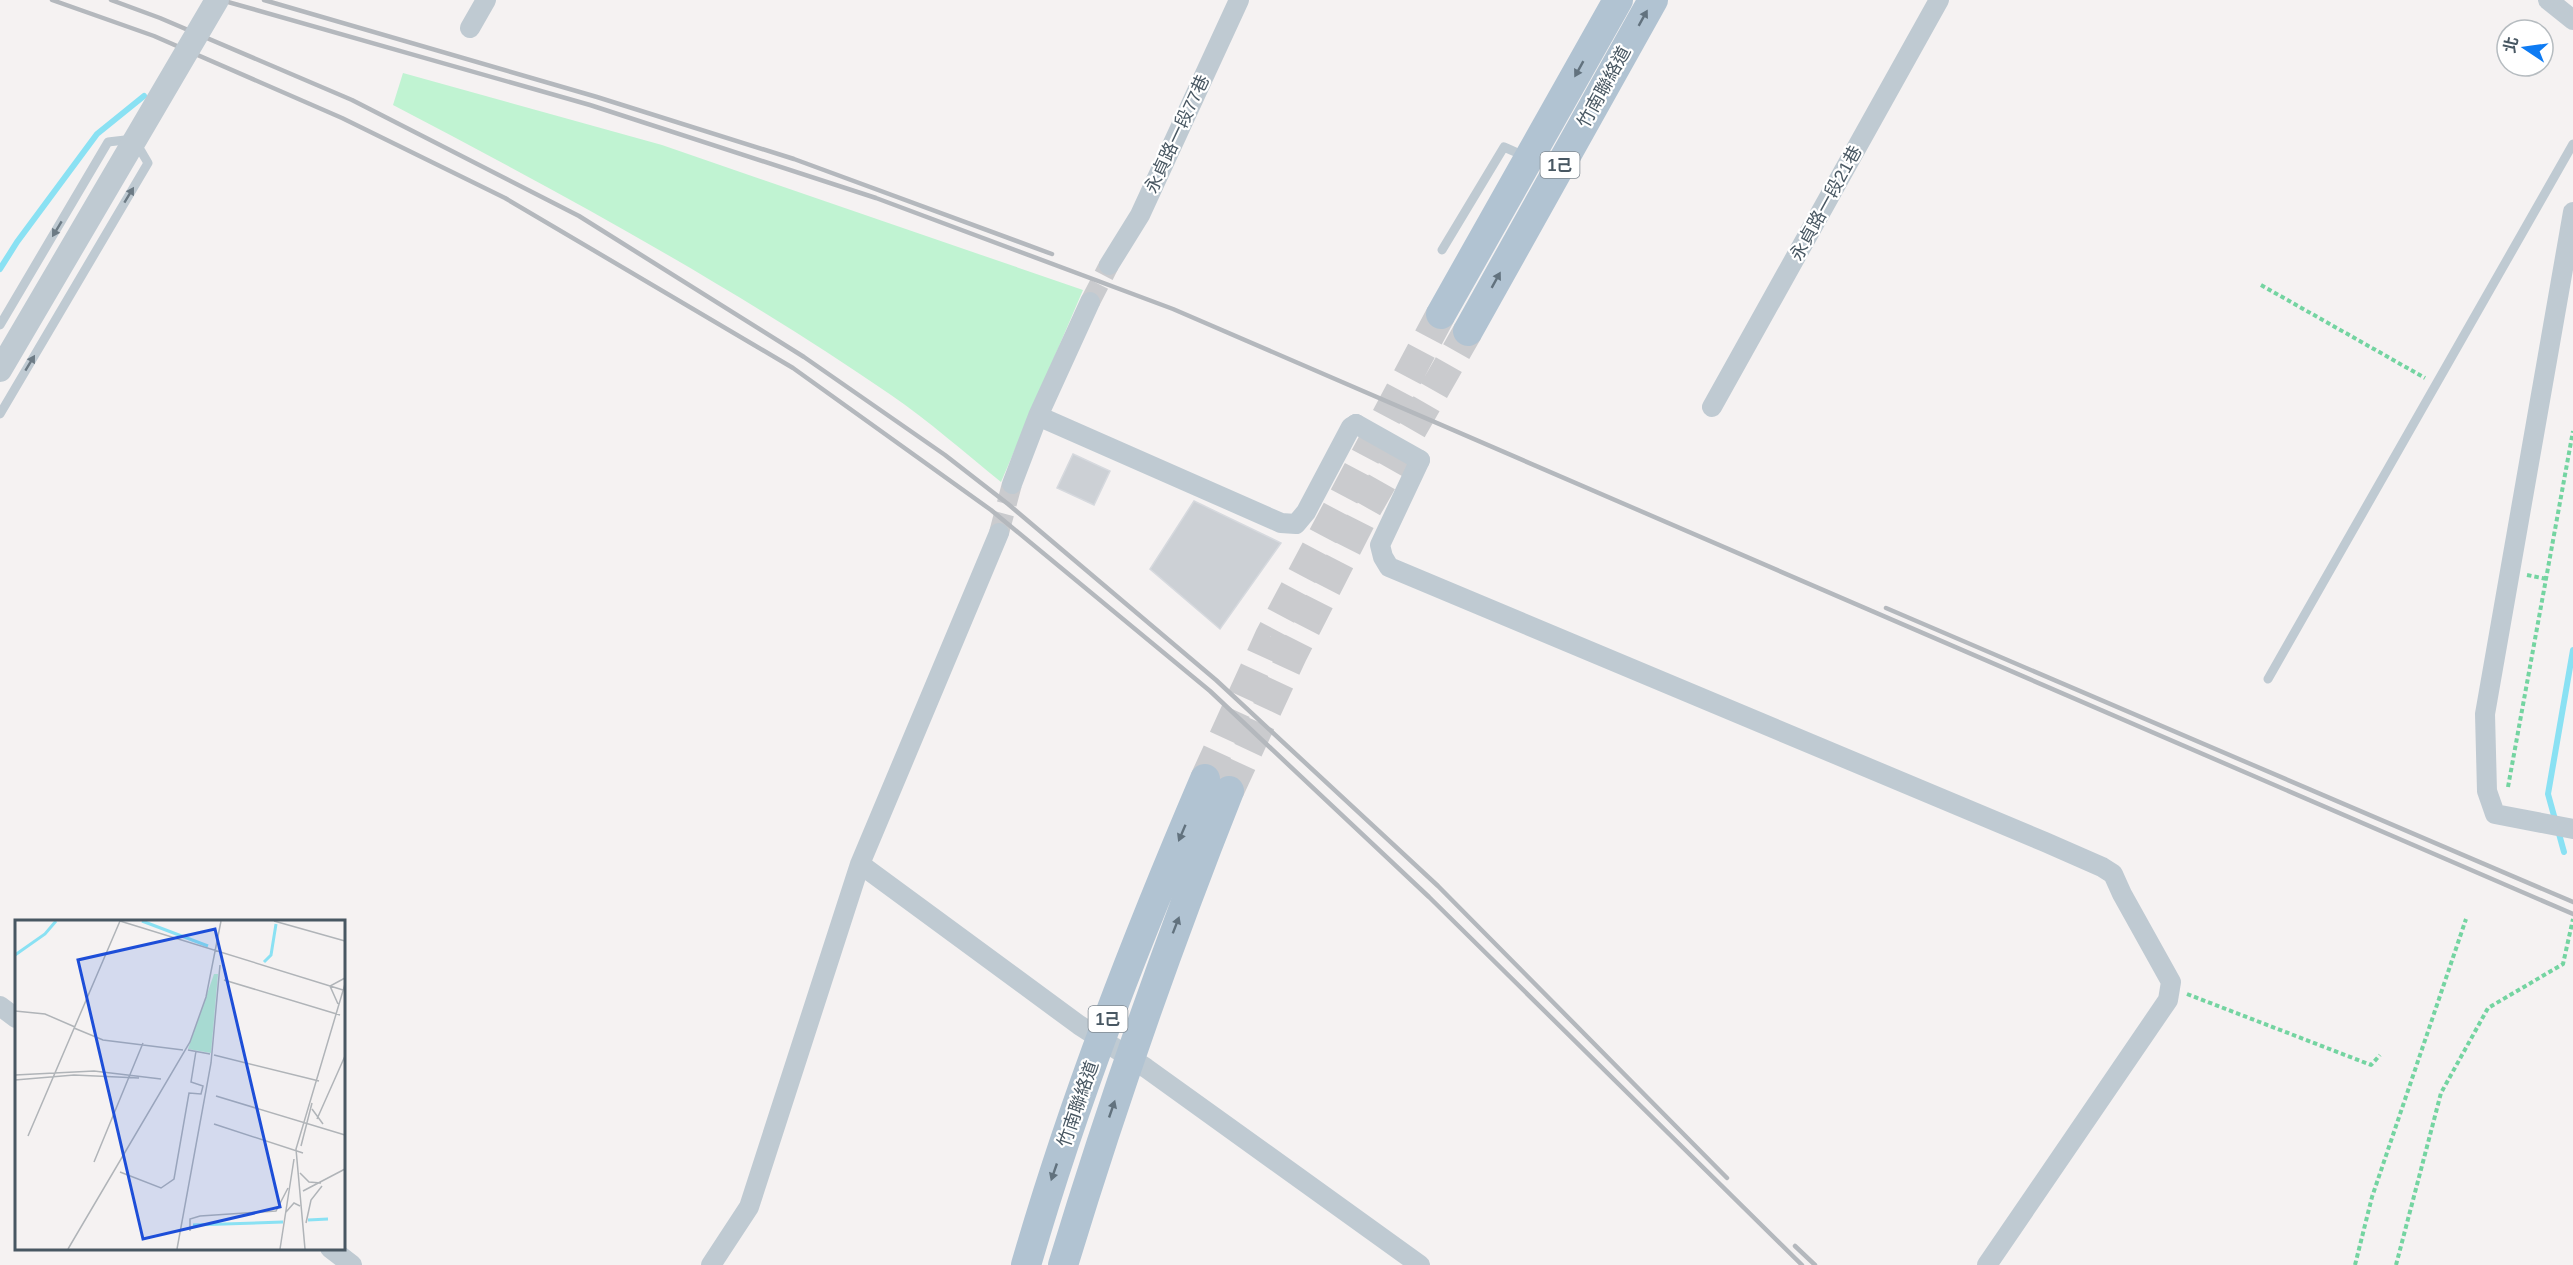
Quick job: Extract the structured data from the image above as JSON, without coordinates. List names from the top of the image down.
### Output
{
  "streets": {
    "main road": ["竹南聯絡道", "1己"],
    "street": ["永貞路一段77巷", "永貞路一段21巷"]
  },
  "north": "left"
}
